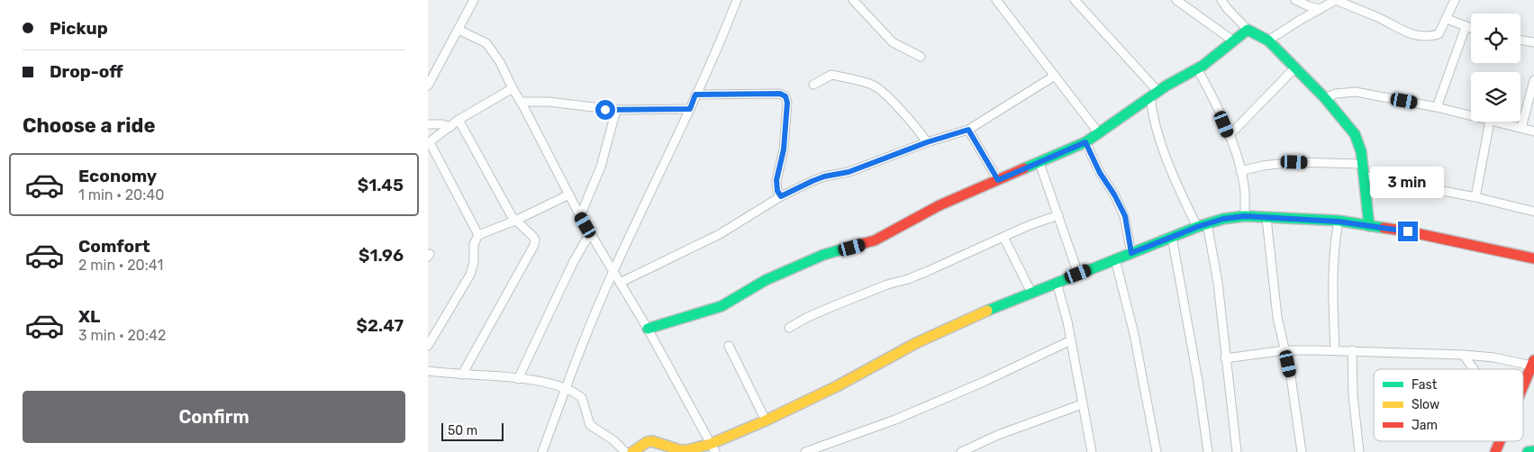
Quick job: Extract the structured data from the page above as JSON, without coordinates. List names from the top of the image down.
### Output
{
  "legend": ["Fast", "Slow", "Jam"],
  "scale_bar": "50 m",
  "page": {
    "banner": ["Pickup", "Drop-off"],
    "heading": "Choose a ride",
    "list": [
      {
        "name": "Economy",
        "note": "1 min · 20:40",
        "value": "$1.45"
      },
      {
        "name": "Comfort",
        "note": "2 min · 20:41",
        "value": "$1.96"
      },
      {
        "name": "XL",
        "note": "3 min · 20:42",
        "value": "$2.47"
      }
    ],
    "bubble": "3 min",
    "buttons": "Confirm",
    "scale": "50 m"
  }
}
